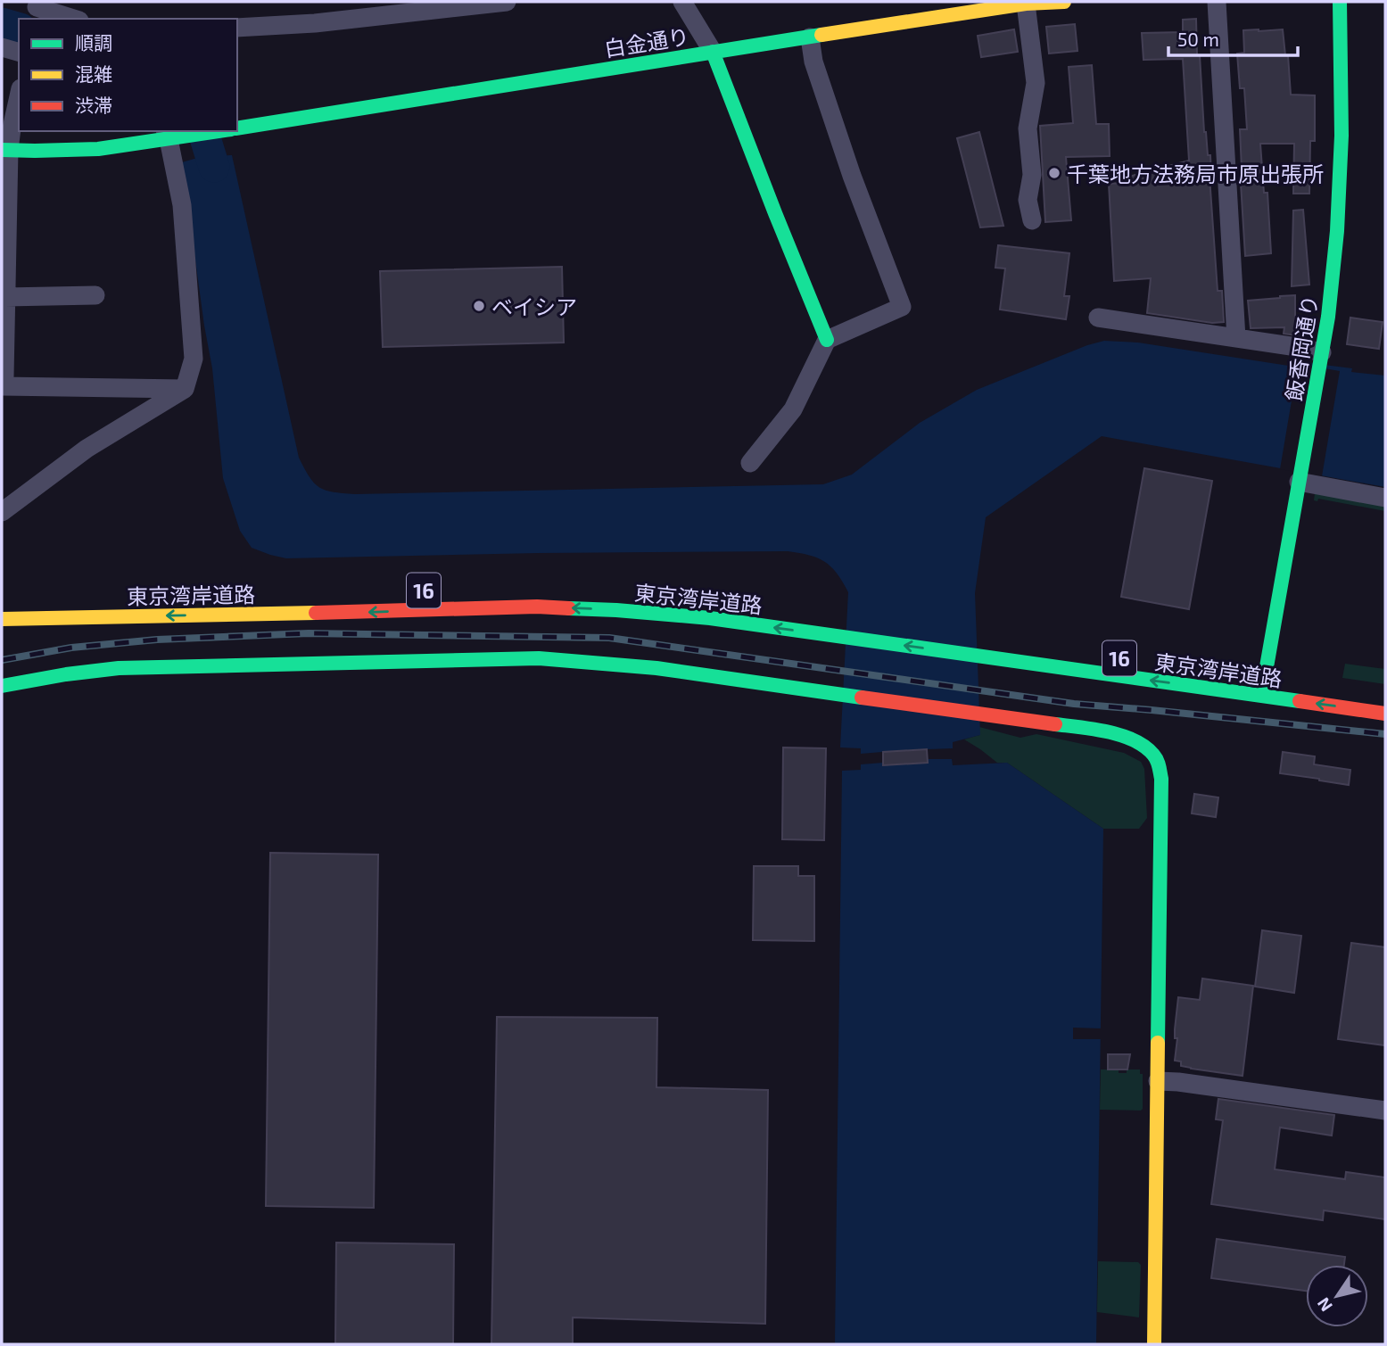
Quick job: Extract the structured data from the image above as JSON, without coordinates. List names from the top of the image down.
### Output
{
  "streets": {
    "main road": [
      "白金通り",
      "飯香岡通り",
      "16",
      "東京湾岸道路"
    ]
  },
  "crossings": [
    ["飯香岡通り", "東京湾岸道路"]
  ],
  "one_way": ["東京湾岸道路"],
  "places": ["千葉地方法務局市原出張所", "ベイシア"],
  "legend": ["順調", "混雑", "渋滞"],
  "scale_bar": "50 m",
  "north": "bottom left"
}
